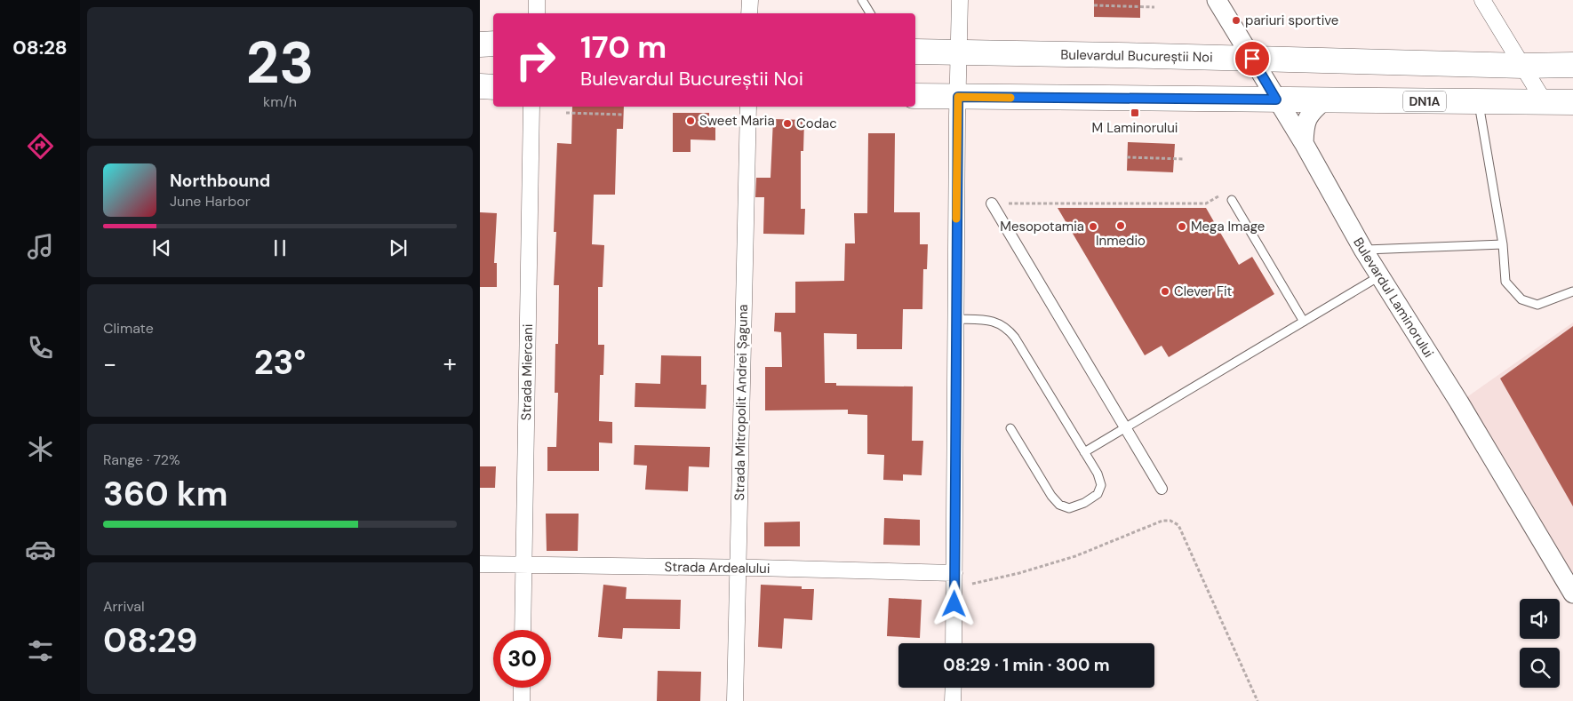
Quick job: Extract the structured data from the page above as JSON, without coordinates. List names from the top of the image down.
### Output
{
  "streets": {
    "main road": ["Bulevardul Bucureștii Noi", "DN1A"],
    "street": [
      "Bulevardul Laminorului",
      "Strada Miercani",
      "Strada Mitropolit Andrei Șaguna",
      "Strada Ardealului"
    ]
  },
  "crossings": [
    ["Bulevardul Bucureștii Noi", "Bulevardul Laminorului"],
    ["DN1A", "Bulevardul Laminorului"],
    ["Strada Miercani", "Strada Ardealului"],
    ["Strada Mitropolit Andrei Șaguna", "Strada Ardealului"]
  ],
  "places": {
    "other": [
      "pariuri sportive",
      "Sweet Maria",
      "Codac",
      "Inmedio",
      "Mesopotamia",
      "Mega Image",
      "Clever Fit"
    ],
    "transit": ["M Laminorului"]
  },
  "page": {
    "tabs": "08:28",
    "tile": [
      ["23", "km/h"],
      "Climate",
      ["Range · 72%", "360 km"],
      ["Arrival", "08:29"]
    ],
    "turn": ["170 m", "Bulevardul Bucureștii Noi"],
    "song": ["Northbound", "June Harbor"],
    "heat": ["−", "23°", "+"],
    "limit": "30",
    "trip": "08:29 · 1 min · 300 m"
  }
}
